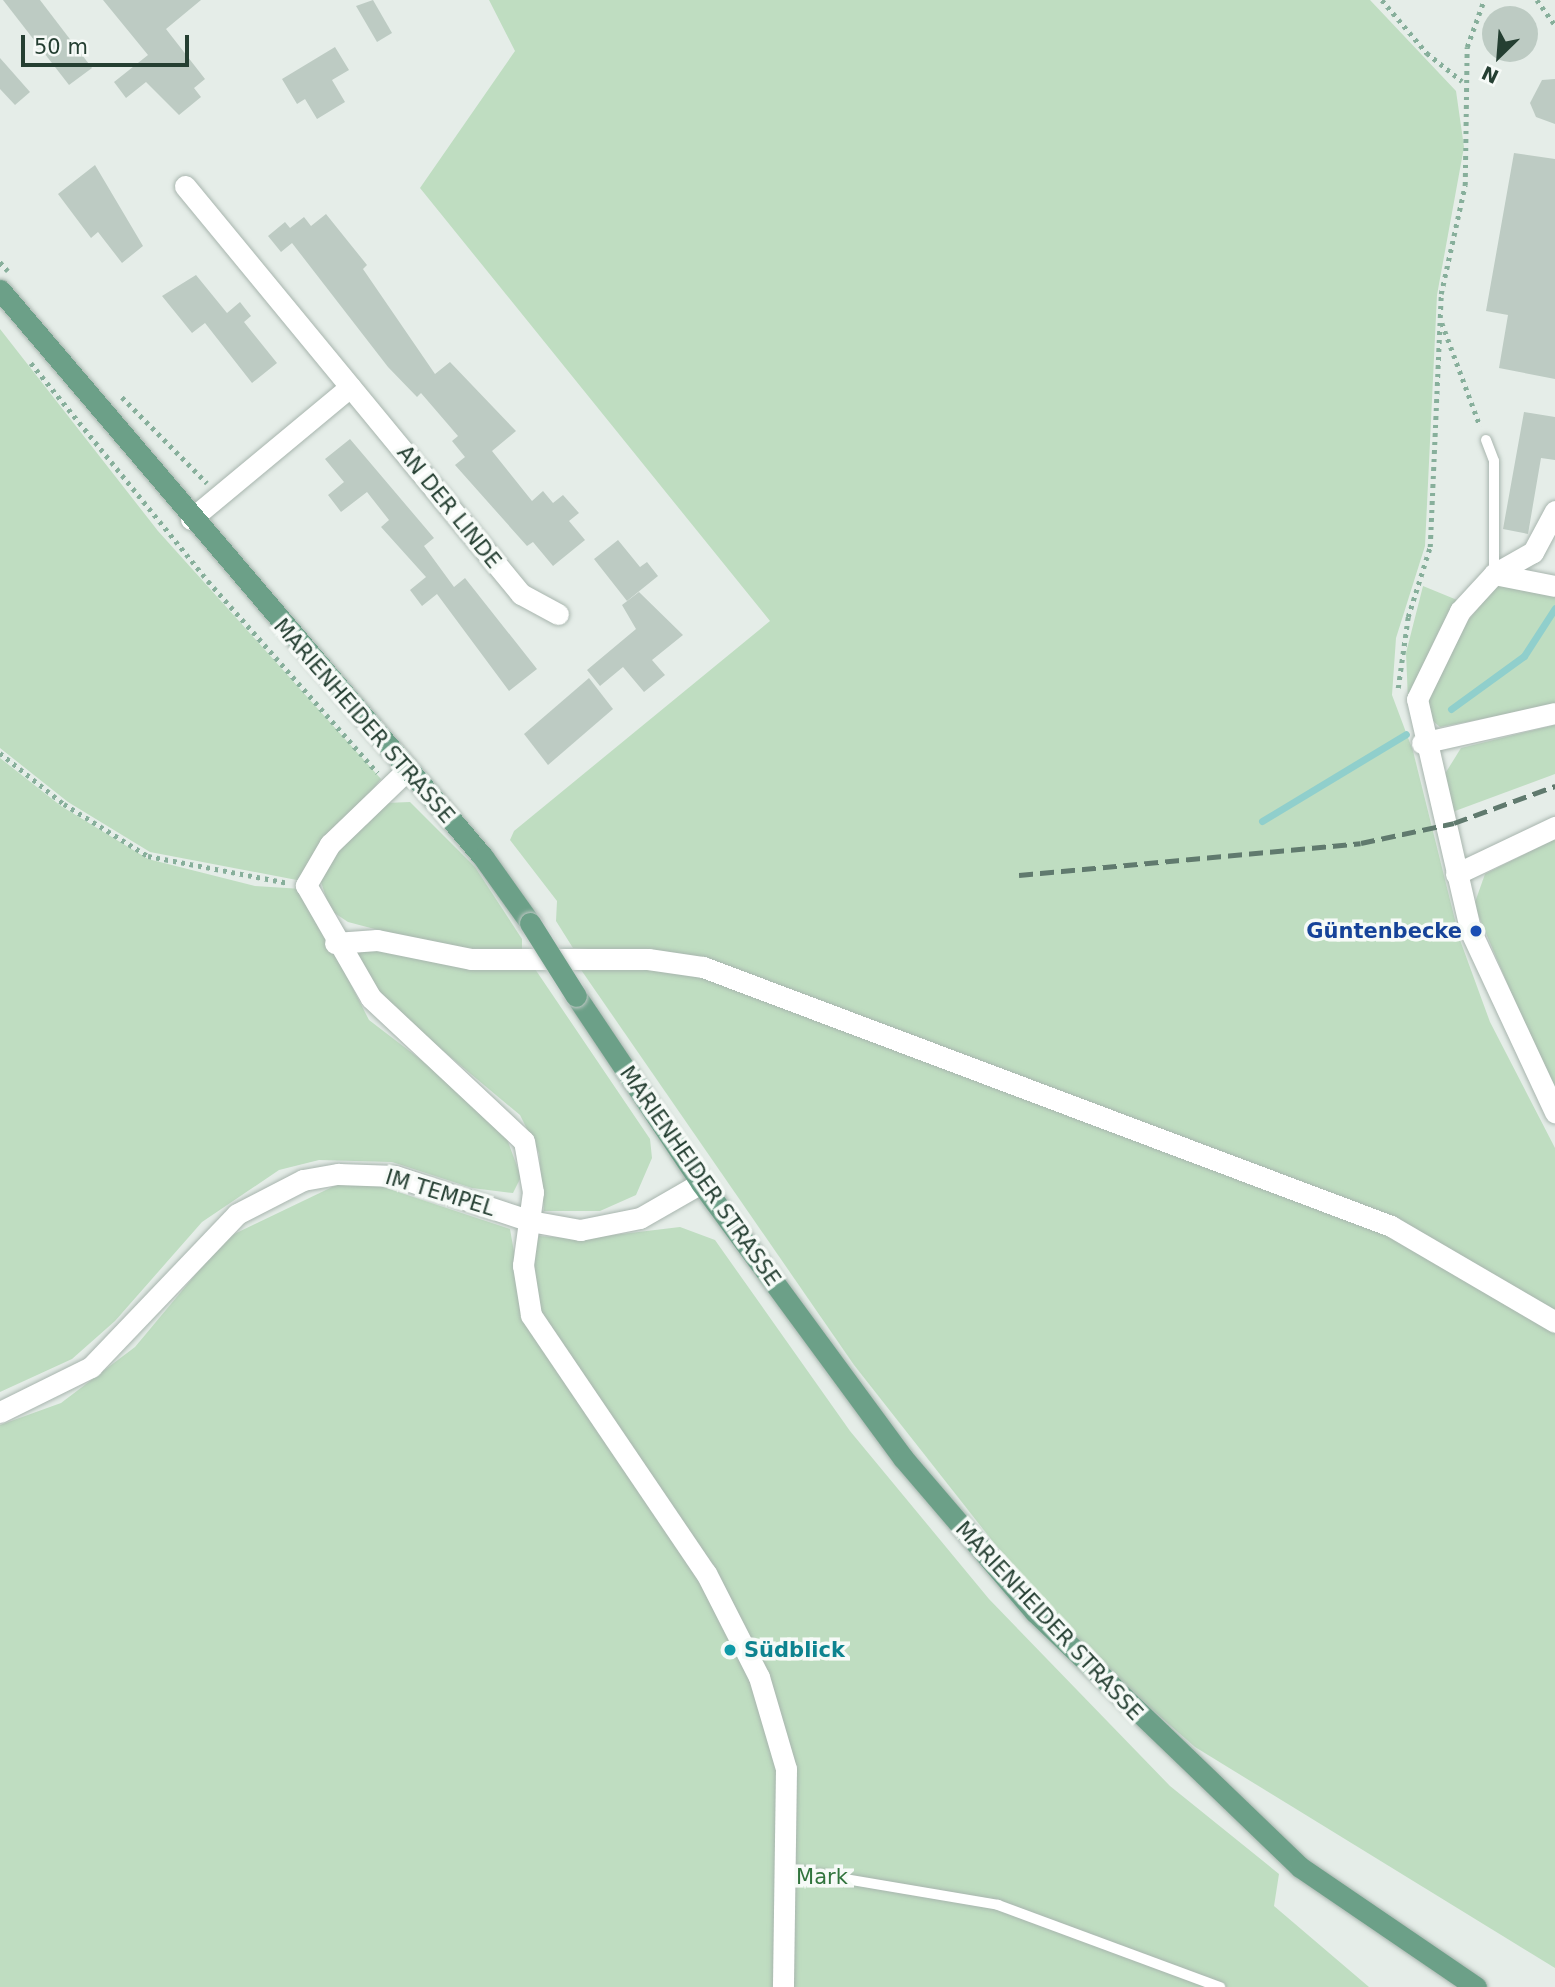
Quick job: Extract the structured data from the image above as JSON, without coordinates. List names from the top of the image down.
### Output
{
  "streets": {
    "main road": ["MARIENHEIDER STRASSE"],
    "street": ["AN DER LINDE", "IM TEMPEL"]
  },
  "crossings": [
    ["MARIENHEIDER STRASSE", "IM TEMPEL"]
  ],
  "parks": ["Mark"],
  "places": ["Güntenbecke", "Südblick"],
  "scale_bar": "50 m",
  "north": "bottom left"
}
